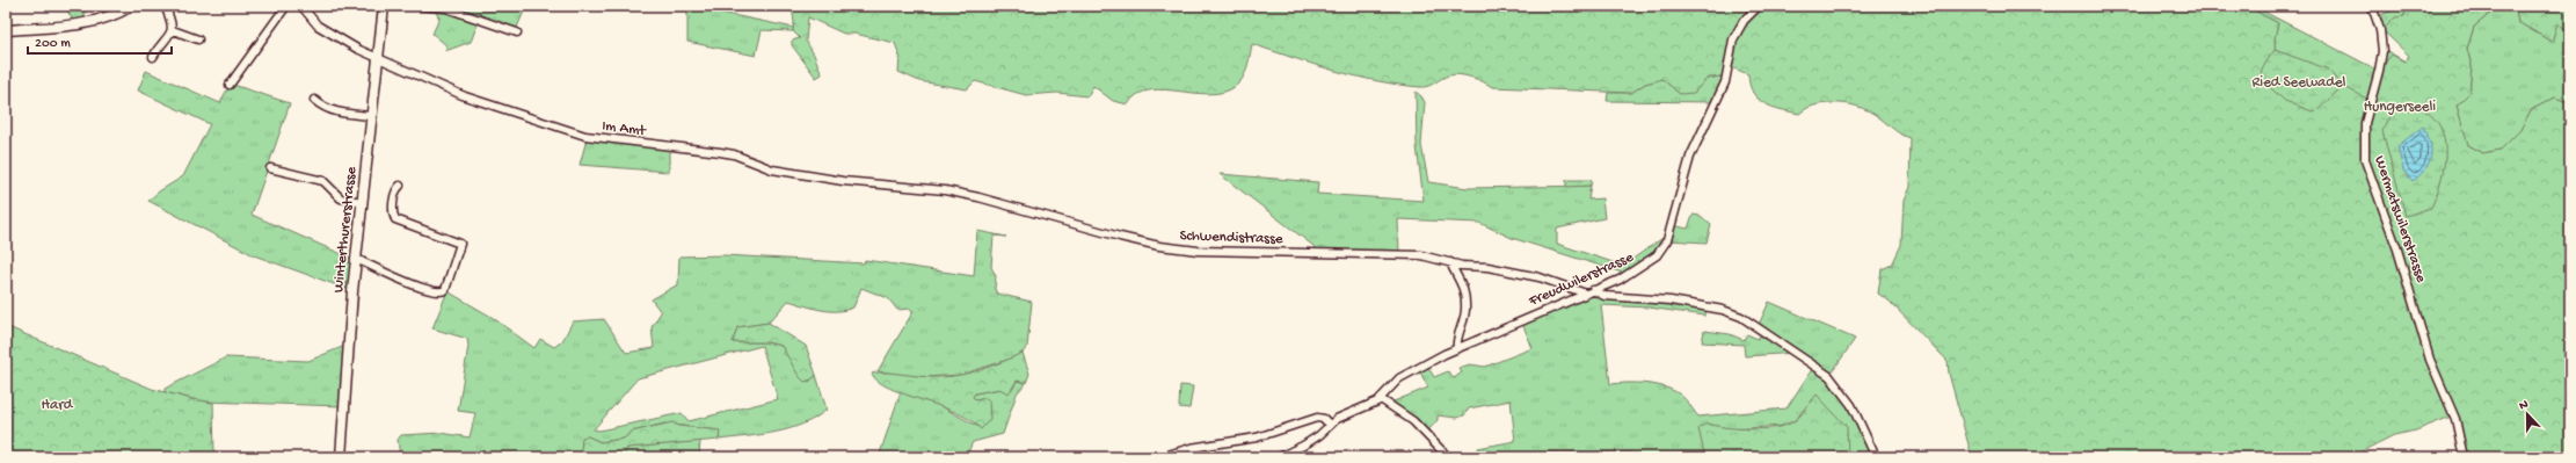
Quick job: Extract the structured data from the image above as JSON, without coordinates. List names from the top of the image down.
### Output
{
  "streets": {
    "main road": ["Winterthurerstrasse"],
    "street": [
      "Im Amt",
      "Wermatswilerstrasse",
      "Schwendistrasse",
      "Freudwilerstrasse"
    ]
  },
  "crossings": [
    ["Im Amt", "Winterthurerstrasse"],
    ["Im Amt", "Schwendistrasse"],
    ["Schwendistrasse", "Freudwilerstrasse"]
  ],
  "parks": ["Ried Seewadel", "Hungerseeli", "Hard"],
  "scale_bar": "200 m",
  "north": "top"
}
